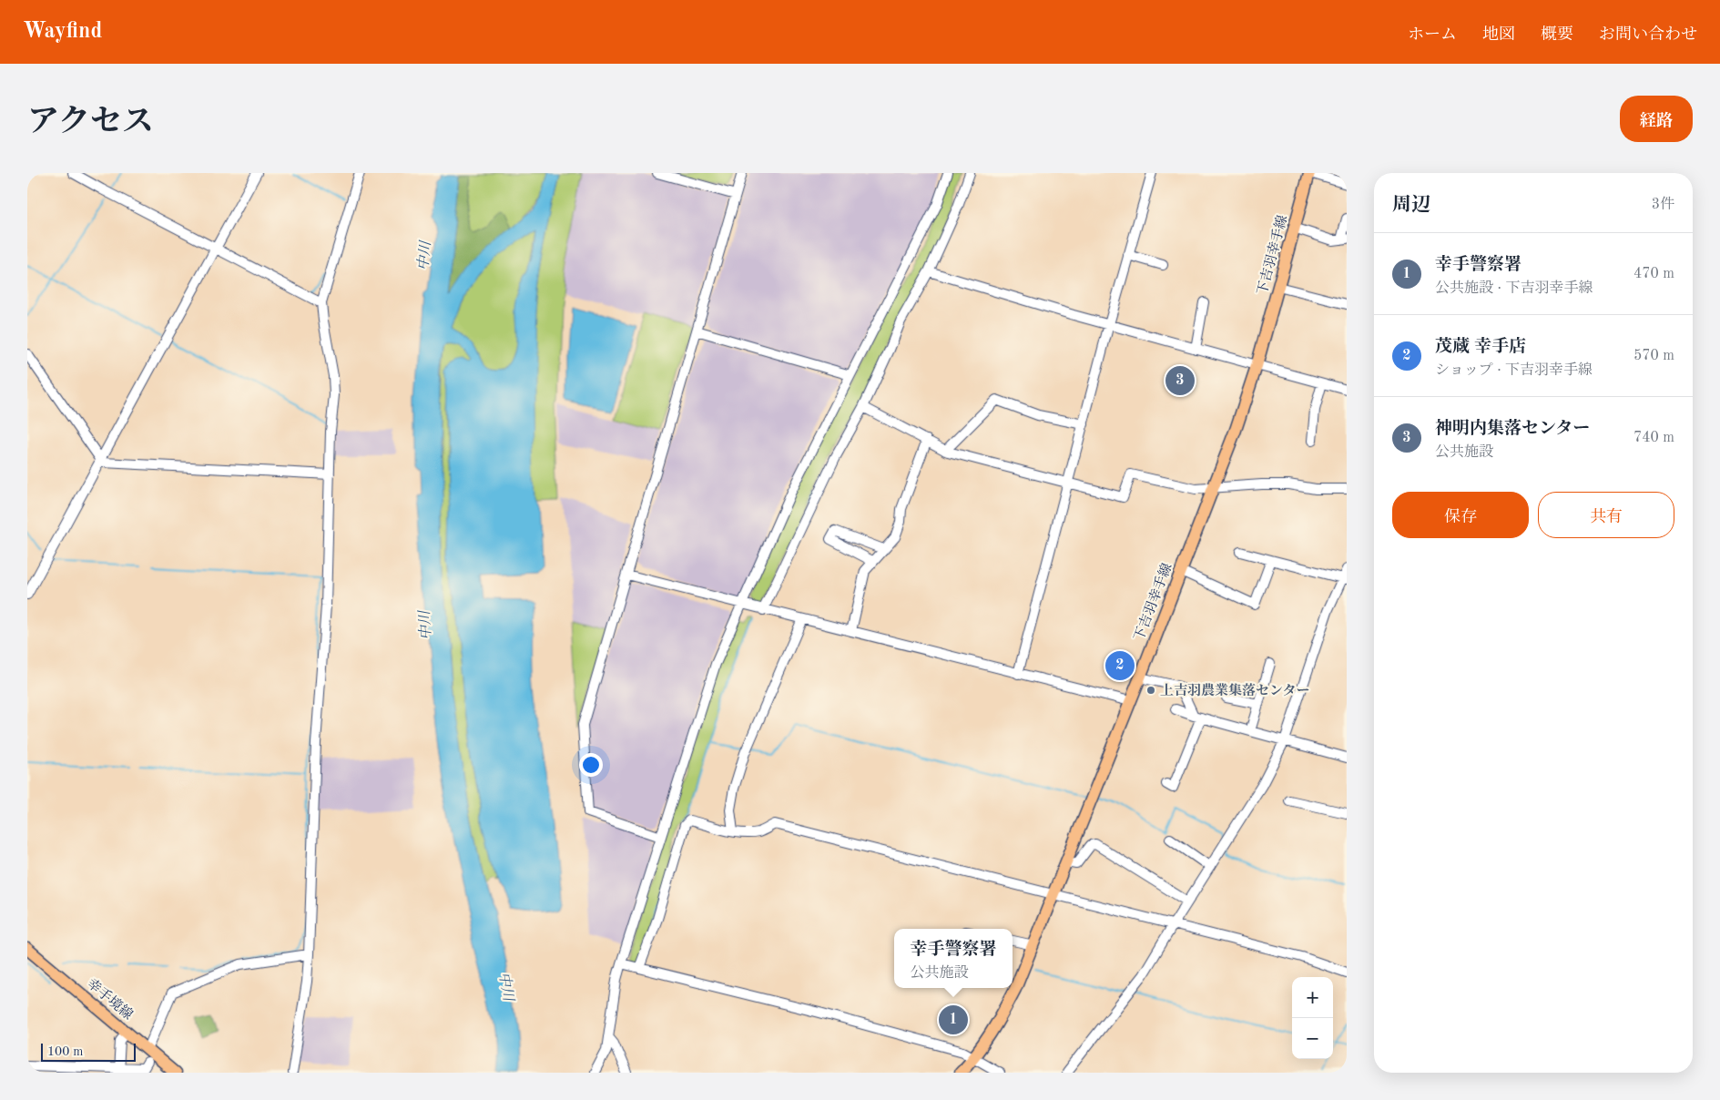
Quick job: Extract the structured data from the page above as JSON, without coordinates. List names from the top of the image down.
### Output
{
  "streets": {
    "main road": ["下吉羽幸手線", "幸手境線"]
  },
  "water": ["中川"],
  "places": ["上吉羽農業集落センター"],
  "scale_bar": "100 m",
  "page": {
    "header": "Wayfind",
    "nav": [
      "ホーム",
      "地図",
      "概要",
      "お問い合わせ"
    ],
    "title": "アクセス",
    "buttons": [
      "経路",
      ["保存", "共有"]
    ],
    "heading": ["周辺", "3件"],
    "list": [
      {
        "mark": "1",
        "name": "幸手警察署",
        "note": "公共施設 · 下吉羽幸手線",
        "value": "470 m"
      },
      {
        "mark": "2",
        "name": "茂蔵 幸手店",
        "note": "ショップ · 下吉羽幸手線",
        "value": "570 m"
      },
      {
        "mark": "3",
        "name": "神明内集落センター",
        "note": "公共施設",
        "value": "740 m"
      }
    ],
    "pins": ["3", "2", "1"],
    "popup": ["幸手警察署", "公共施設"],
    "map_buttons": ["+", "−"],
    "scale": "100 m"
  }
}
